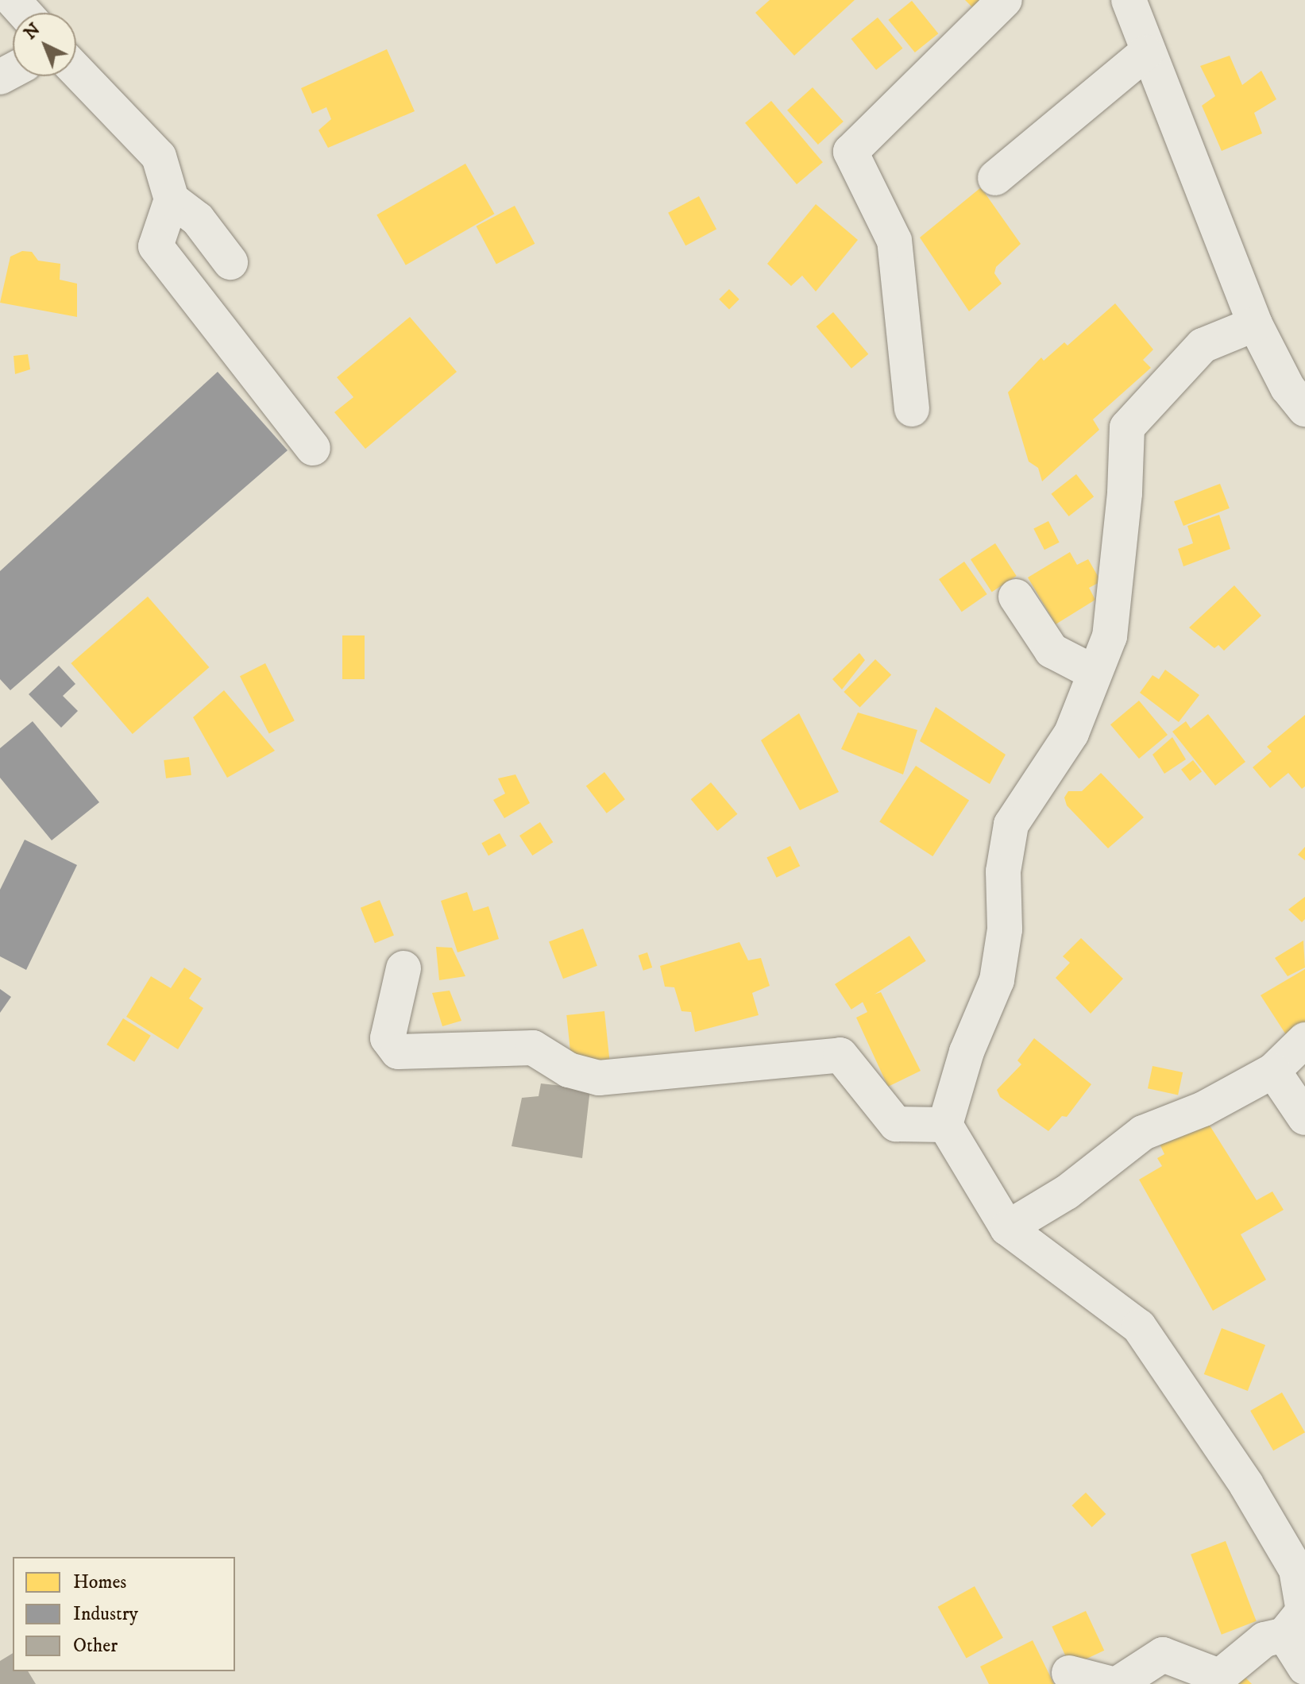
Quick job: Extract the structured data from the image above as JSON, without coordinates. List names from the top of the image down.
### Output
{
  "legend": ["Homes", "Industry", "Other"],
  "north": "top left"
}
